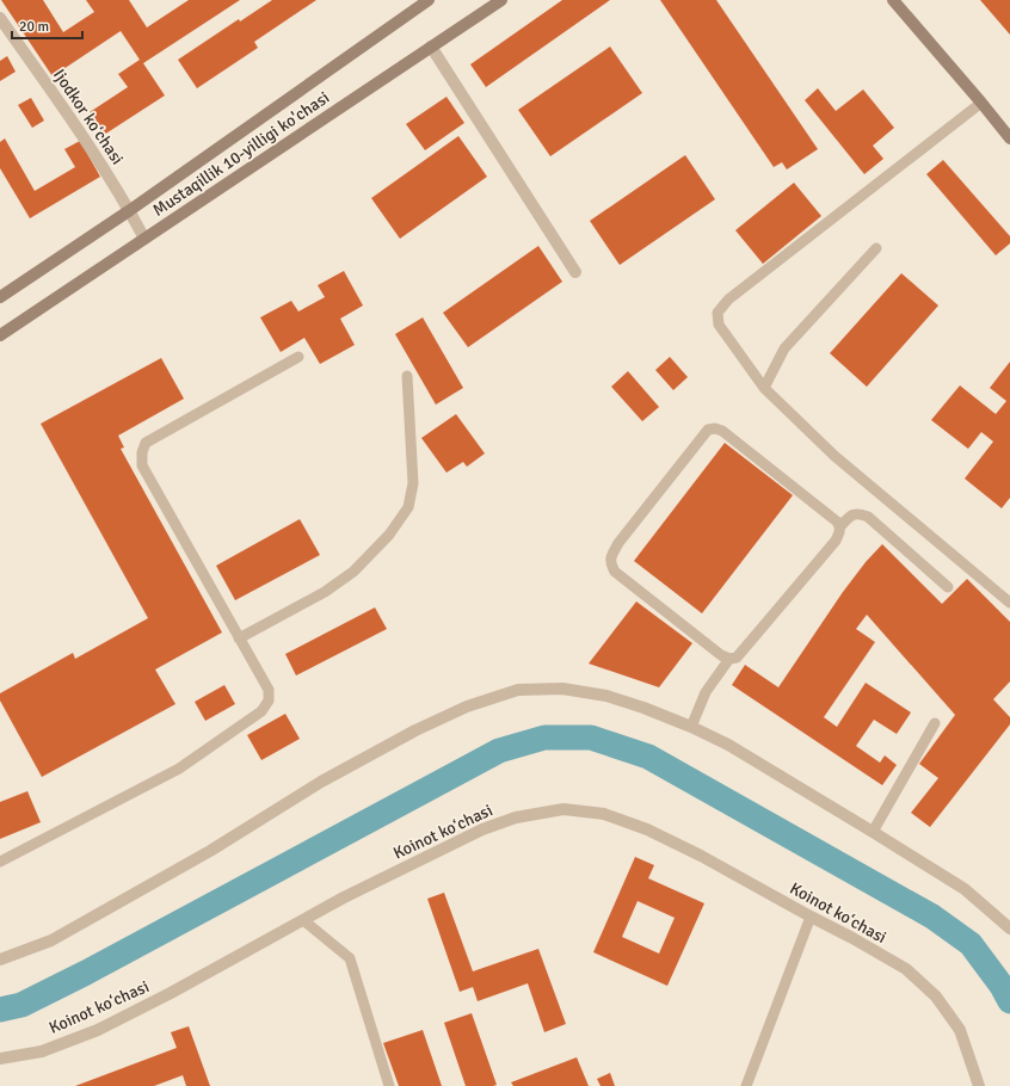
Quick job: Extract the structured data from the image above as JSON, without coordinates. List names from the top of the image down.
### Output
{
  "streets": {
    "main road": ["Mustaqillik 10-yilligi ko'chasi"],
    "street": ["Ijodkor koʻchasi", "Koinot koʻchasi"]
  },
  "crossings": [
    ["Ijodkor koʻchasi", "Mustaqillik 10-yilligi ko'chasi"]
  ],
  "scale_bar": "20 m"
}
